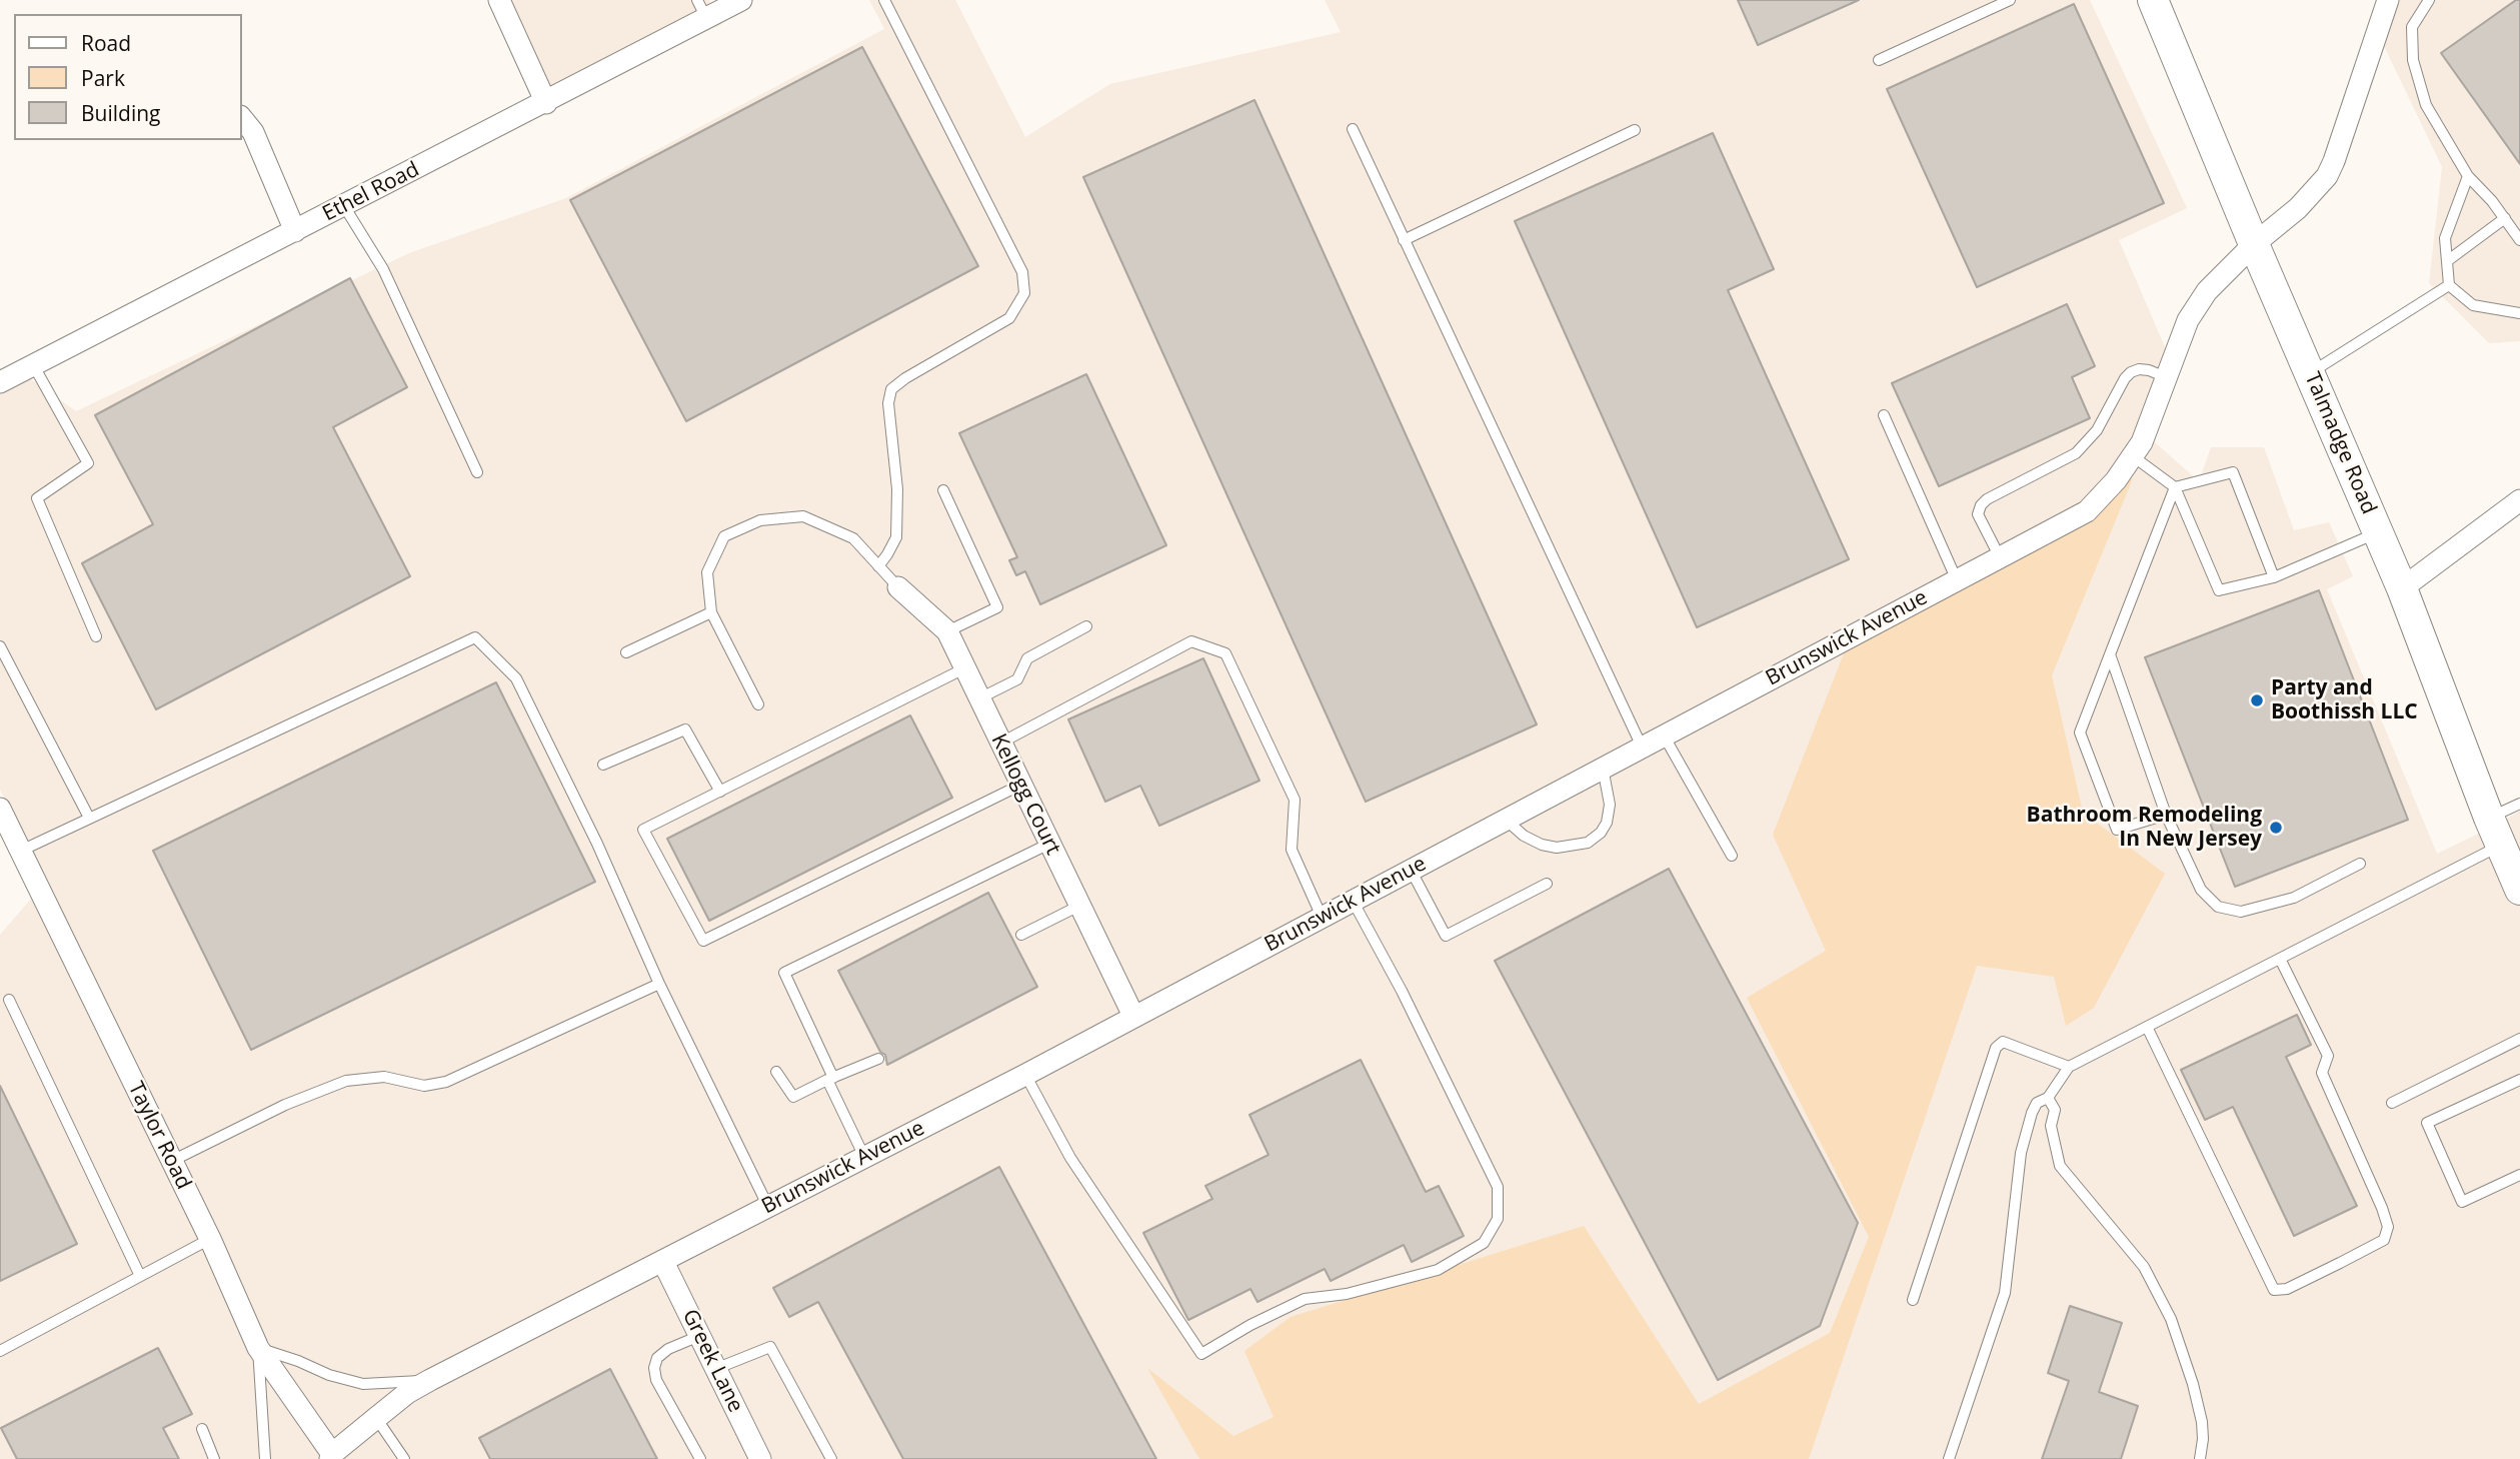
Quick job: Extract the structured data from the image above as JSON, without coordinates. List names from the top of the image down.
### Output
{
  "streets": {
    "street": [
      "Ethel Road",
      "Talmadge Road",
      "Brunswick Avenue",
      "Kellogg Court",
      "Taylor Road",
      "Greek Lane"
    ]
  },
  "crossings": [
    ["Talmadge Road", "Brunswick Avenue"],
    ["Brunswick Avenue", "Kellogg Court"],
    ["Brunswick Avenue", "Taylor Road"],
    ["Brunswick Avenue", "Greek Lane"]
  ],
  "places": ["Party and Boothissh LLC", "Bathroom Remodeling In New Jersey"],
  "legend": ["Road", "Park", "Building"]
}
